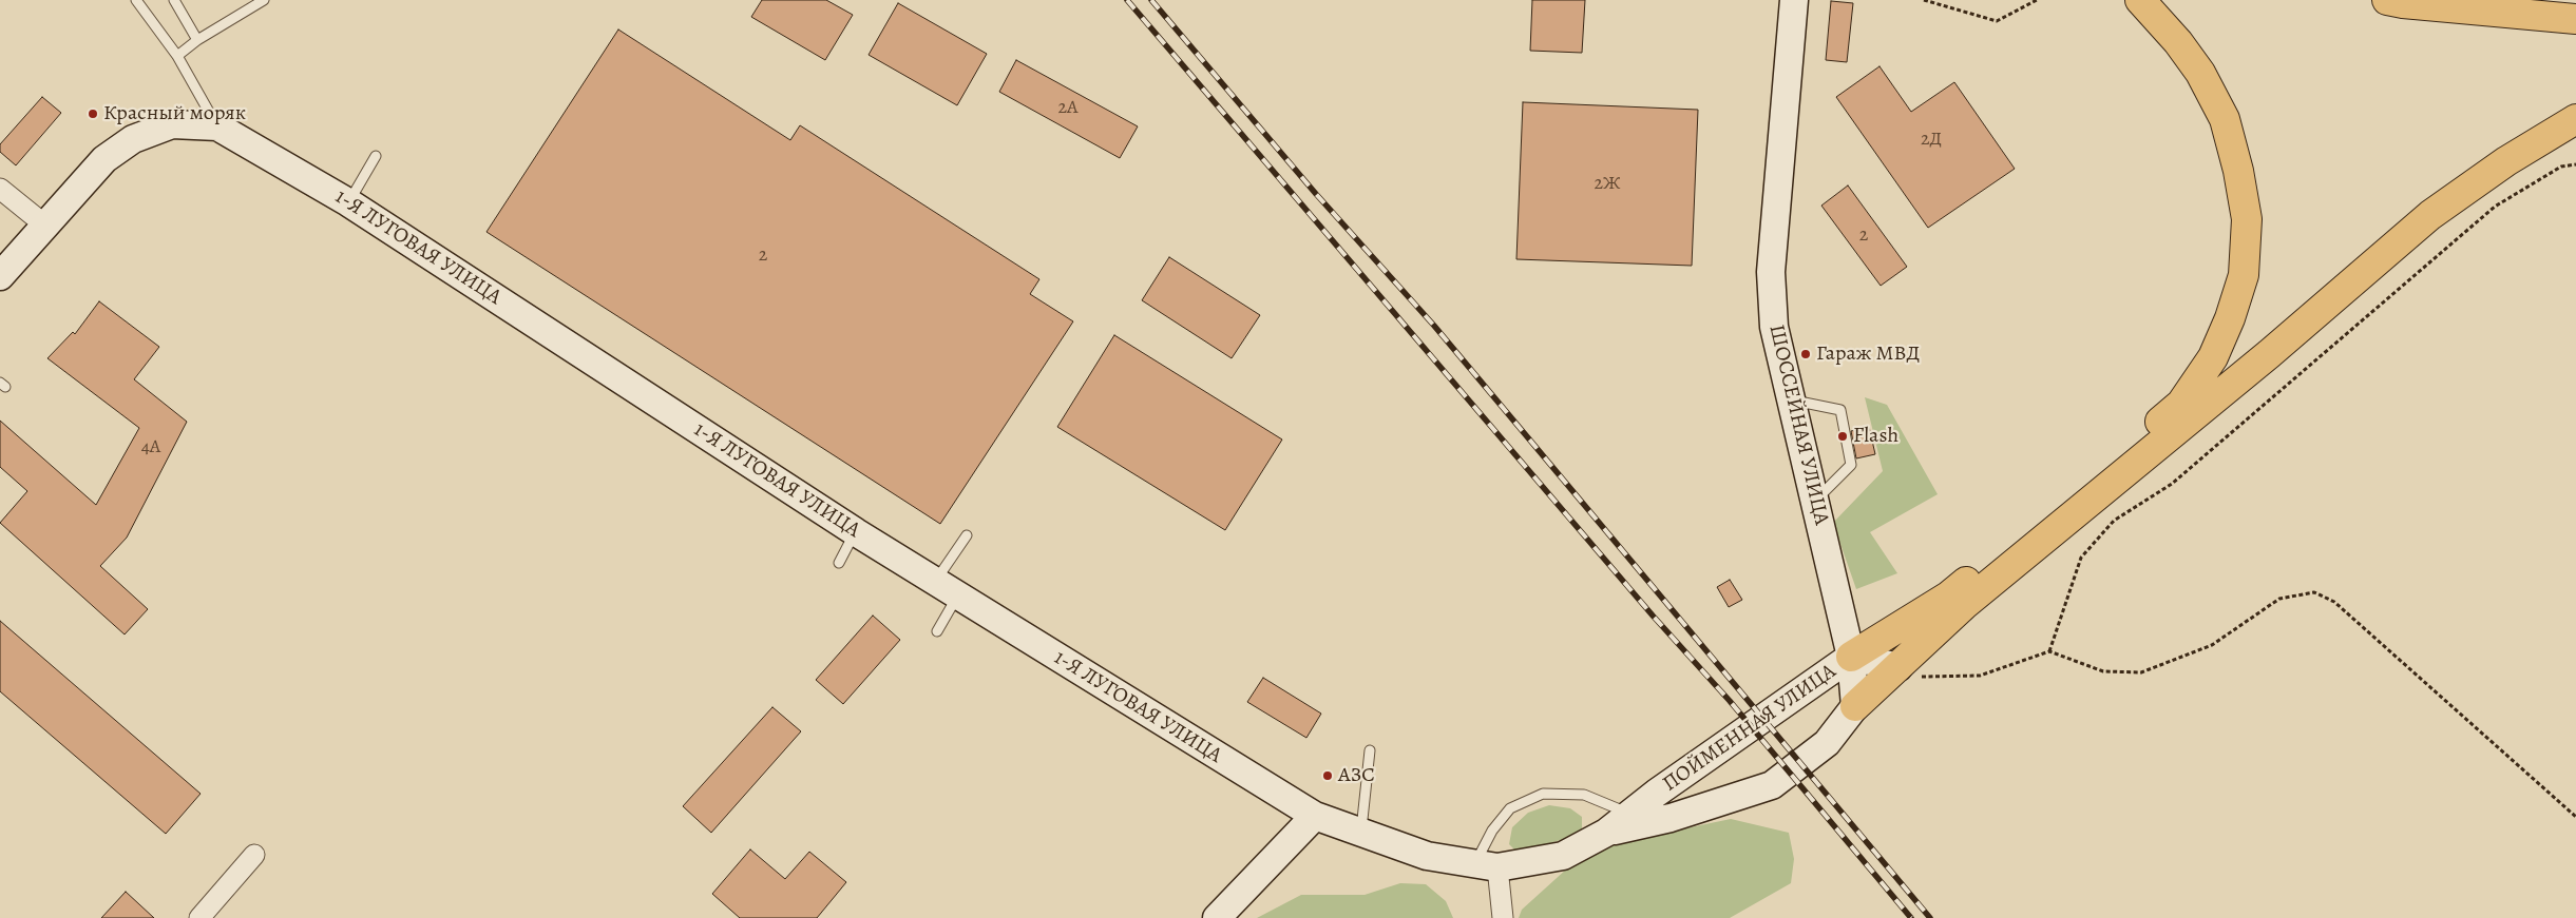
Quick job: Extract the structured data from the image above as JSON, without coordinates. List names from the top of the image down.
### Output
{
  "streets": {
    "main road": ["1-Я ЛУГОВАЯ УЛИЦА", "ШОССЕЙНАЯ УЛИЦА", "ПОЙМЕННАЯ УЛИЦА"]
  },
  "crossings": [
    ["1-Я ЛУГОВАЯ УЛИЦА", "ПОЙМЕННАЯ УЛИЦА"],
    ["ШОССЕЙНАЯ УЛИЦА", "ПОЙМЕННАЯ УЛИЦА"]
  ],
  "places": [
    "Красный моряк",
    "Гараж МВД",
    "Flash",
    "АЗС"
  ],
  "house_numbers": [
    "2А",
    "2Д",
    "2Ж",
    "2",
    "2",
    "4А"
  ]
}
